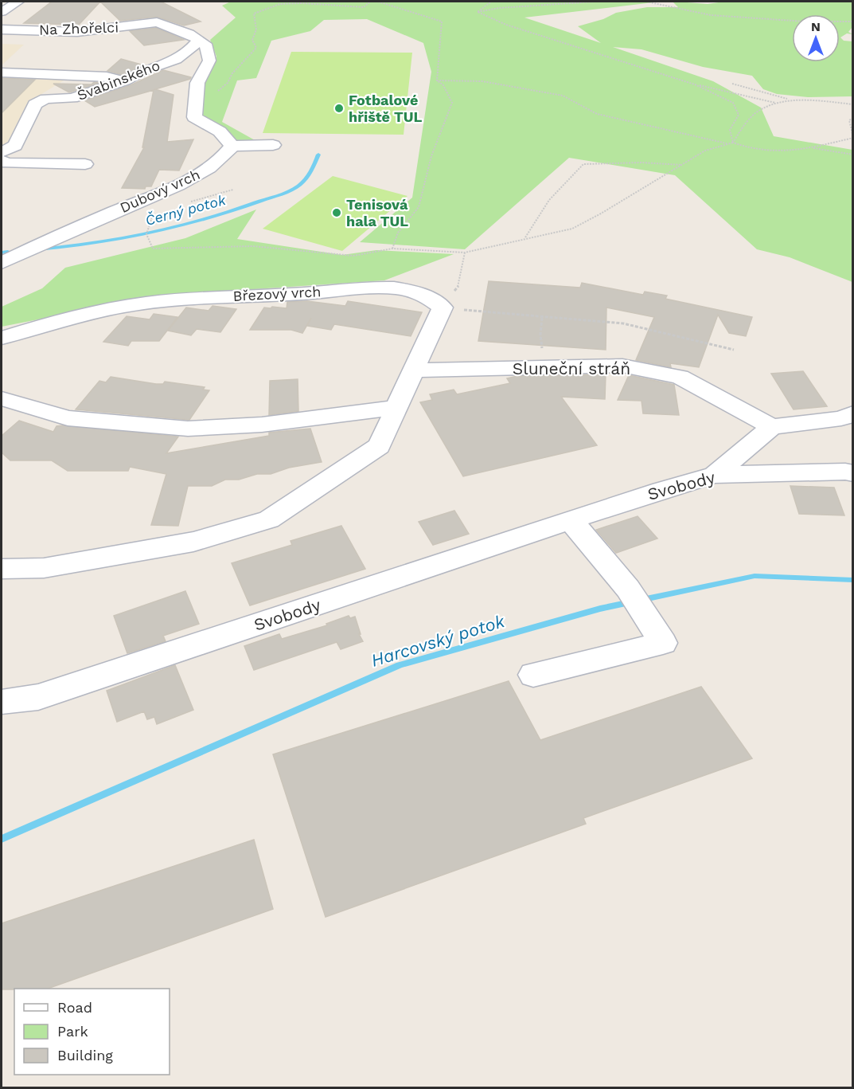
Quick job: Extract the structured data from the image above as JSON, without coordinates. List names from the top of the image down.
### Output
{
  "streets": {
    "street": [
      "Na Zhořelci",
      "Švabinského",
      "Dubový vrch",
      "Březový vrch",
      "Sluneční stráň",
      "Svobody"
    ]
  },
  "water": ["Černý potok", "Harcovský potok"],
  "places": ["Fotbalové hřiště TUL", "Tenisová hala TUL"],
  "legend": ["Road", "Park", "Building"],
  "north": "top"
}
